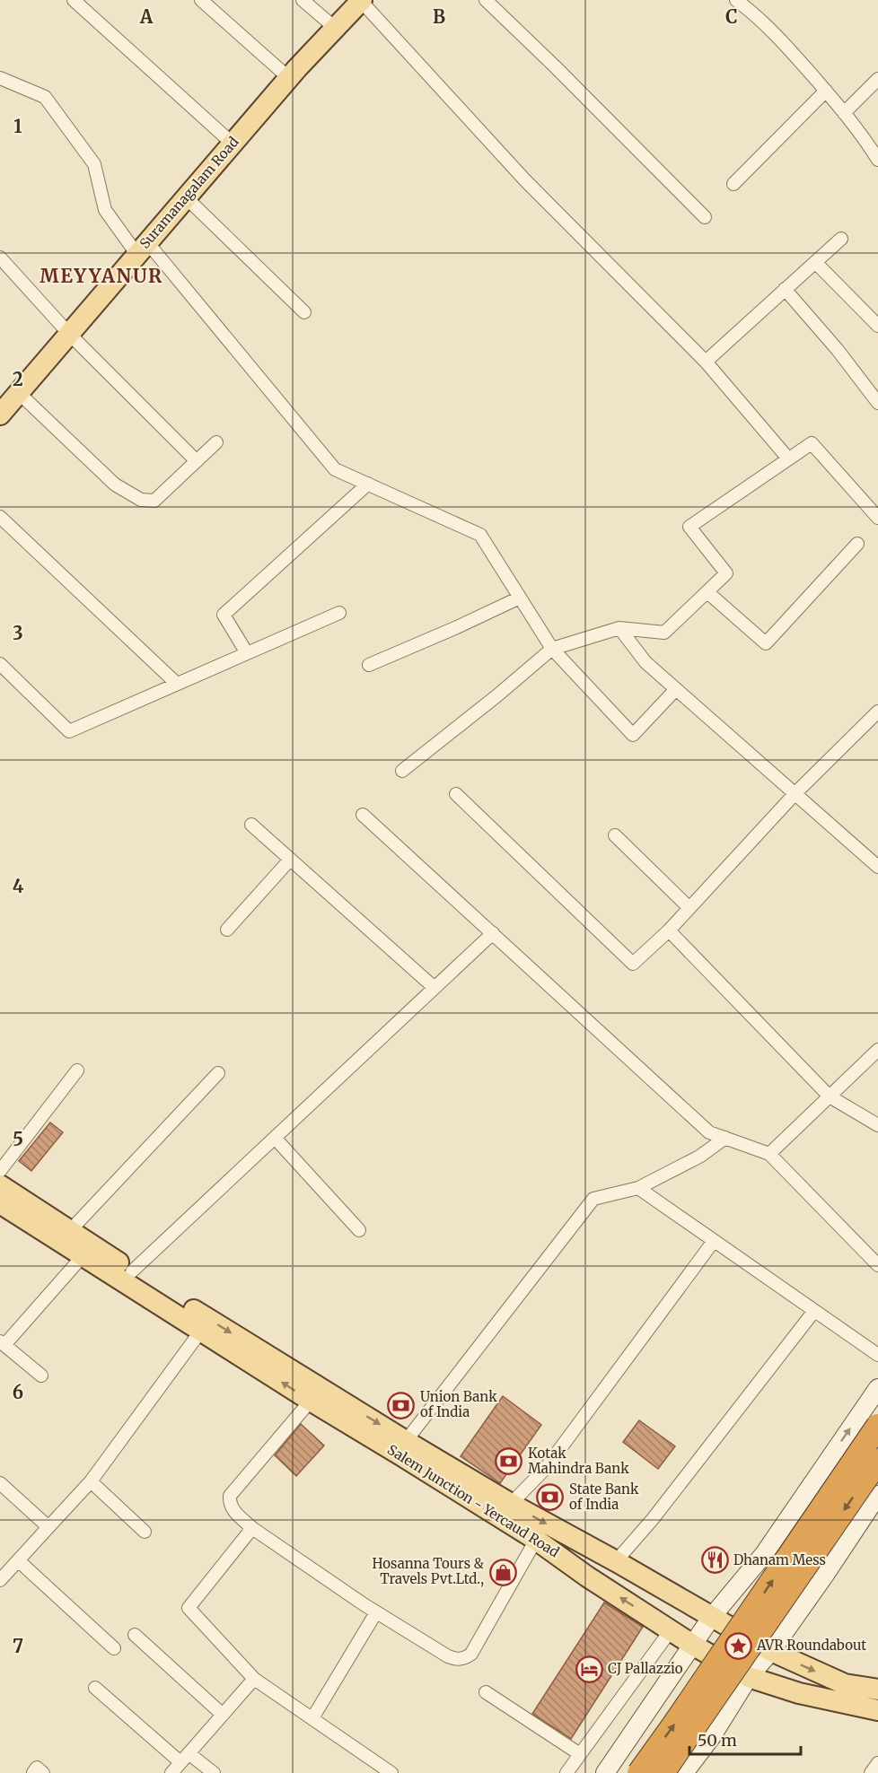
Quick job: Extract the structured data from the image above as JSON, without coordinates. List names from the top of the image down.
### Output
{
  "streets": {
    "main road": ["Suramanagalam Road", "Salem Junction - Yercaud Road"]
  },
  "districts": ["MEYYANUR"],
  "places": {
    "bank": ["Union Bank of India", "Kotak Mahindra Bank", "State Bank of India"],
    "restaurant": ["Dhanam Mess"],
    "shop": ["Hosanna Tours & Travels Pvt.Ltd.,"],
    "place": ["AVR Roundabout"],
    "hotel": ["CJ Pallazzio"]
  },
  "scale_bar": "50 m",
  "grid": {
    "columns": ["A", "B", "C"],
    "rows": [
      "1",
      "2",
      "3",
      "4",
      "5",
      "6",
      "7"
    ]
  }
}
